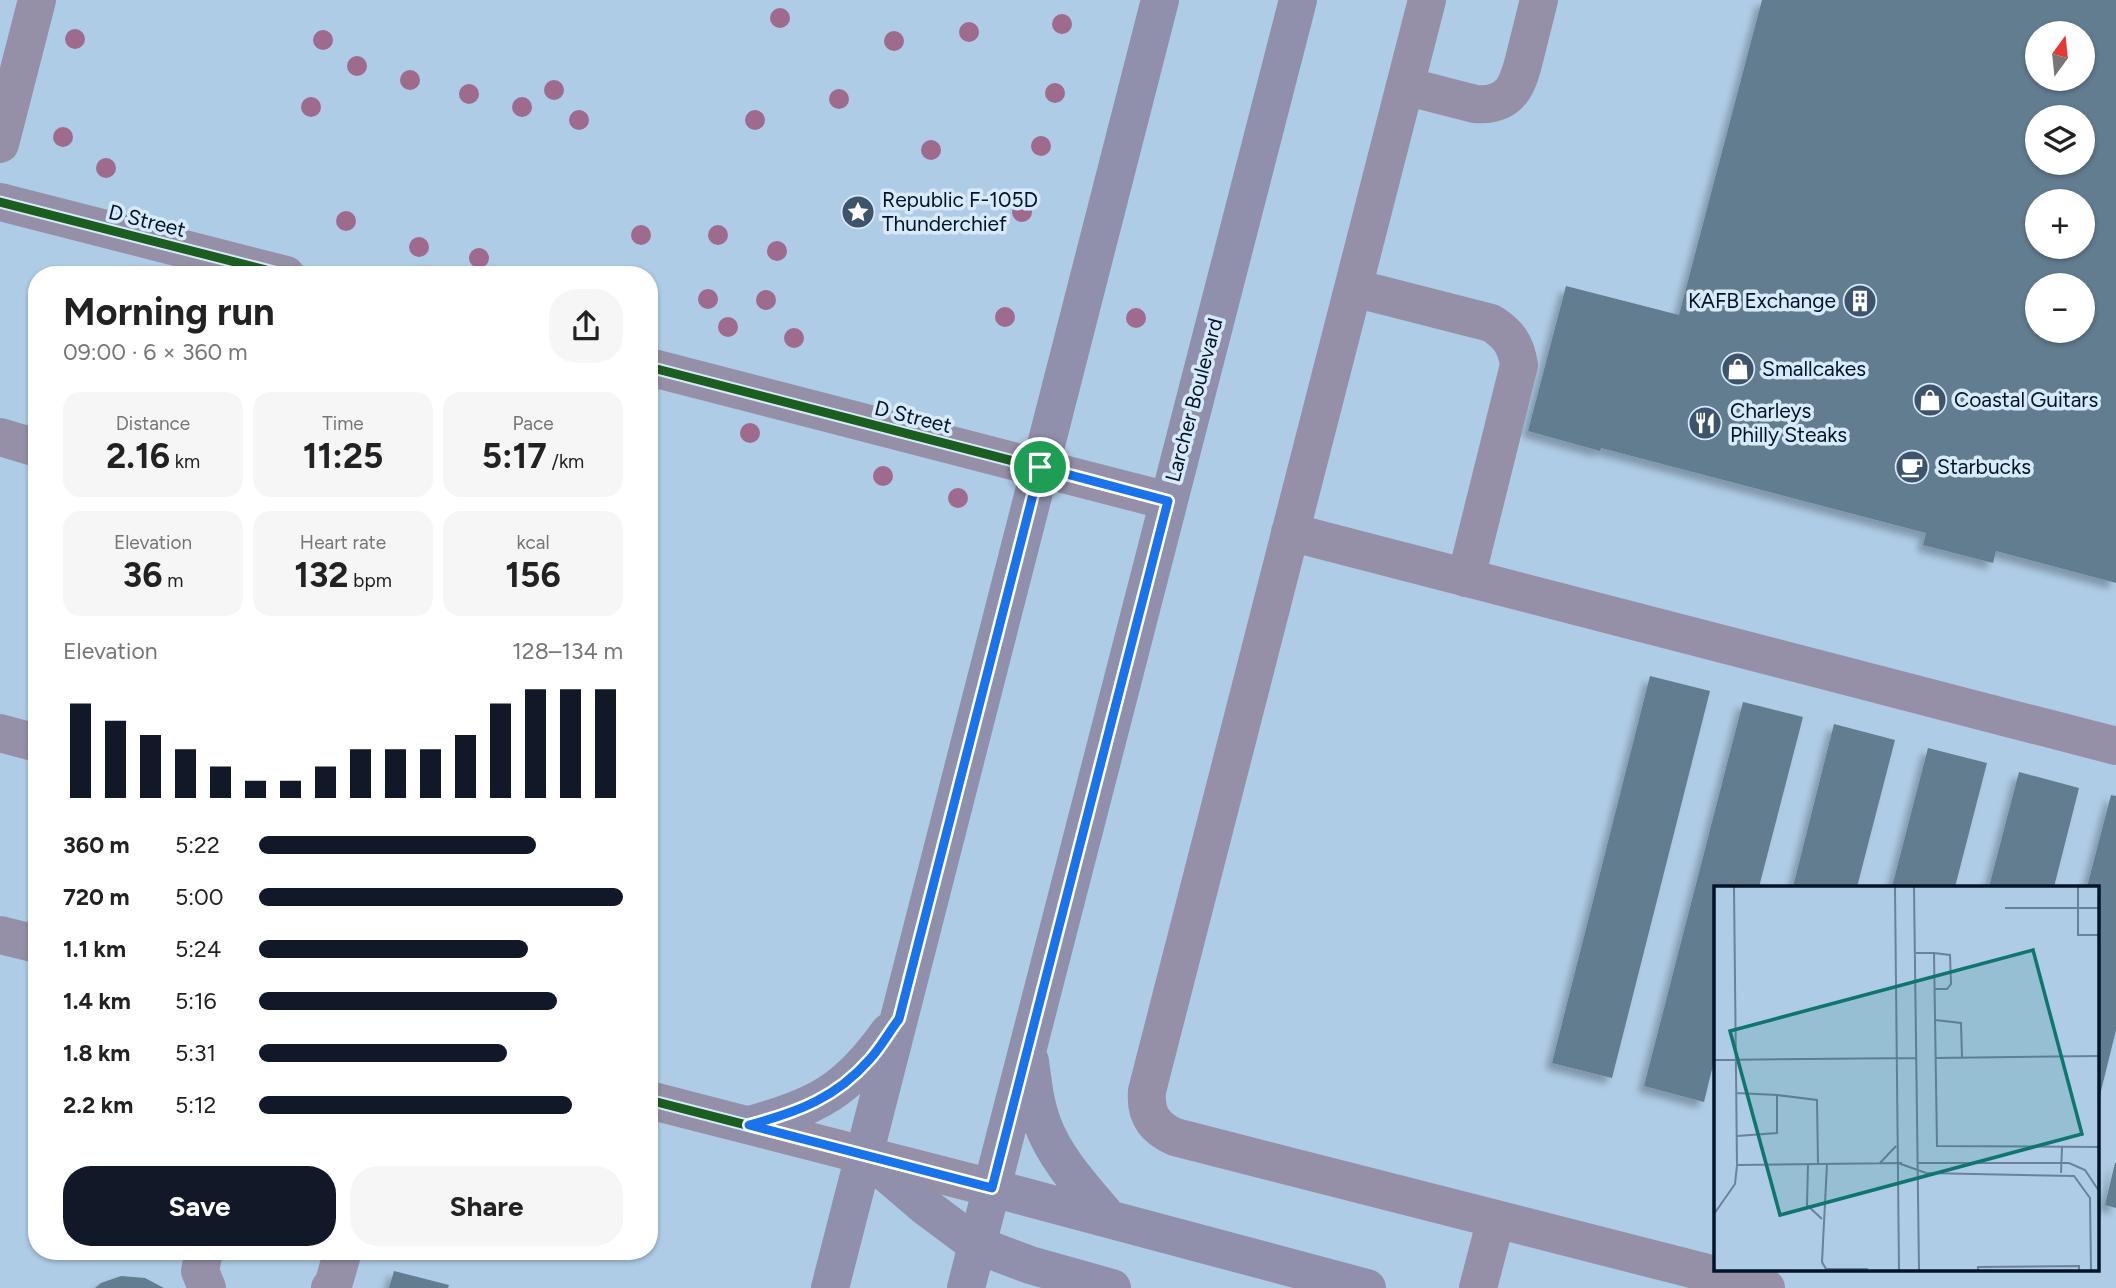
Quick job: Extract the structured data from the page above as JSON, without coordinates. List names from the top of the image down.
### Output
{
  "streets": {
    "main road": ["Larcher Boulevard"],
    "street": ["D Street"]
  },
  "crossings": [
    ["D Street", "Larcher Boulevard"]
  ],
  "places": {
    "place": ["Republic F-105D Thunderchief"],
    "building": ["KAFB Exchange"],
    "shop": ["Smallcakes", "Coastal Guitars"],
    "restaurant": ["Charleys Philly Steaks"],
    "cafe": ["Starbucks"]
  },
  "north": "top",
  "page": {
    "map_buttons": ["+", "−"],
    "heading": ["Morning run", "09:00 · 6 × 360 m"],
    "stats": [
      ["Distance", "2.16 km"],
      ["Time", "11:25"],
      ["Pace", "5:17 /km"],
      ["Elevation", "36 m"],
      ["Heart rate", "132 bpm"],
      ["kcal", "156"]
    ],
    "chart": ["Elevation", "128–134 m"],
    "list": [
      {
        "name": "360 m",
        "note": "5:22"
      },
      {
        "name": "720 m",
        "note": "5:00"
      },
      {
        "name": "1.1 km",
        "note": "5:24"
      },
      {
        "name": "1.4 km",
        "note": "5:16"
      },
      {
        "name": "1.8 km",
        "note": "5:31"
      },
      {
        "name": "2.2 km",
        "note": "5:12"
      }
    ],
    "buttons": ["Save", "Share"]
  }
}
